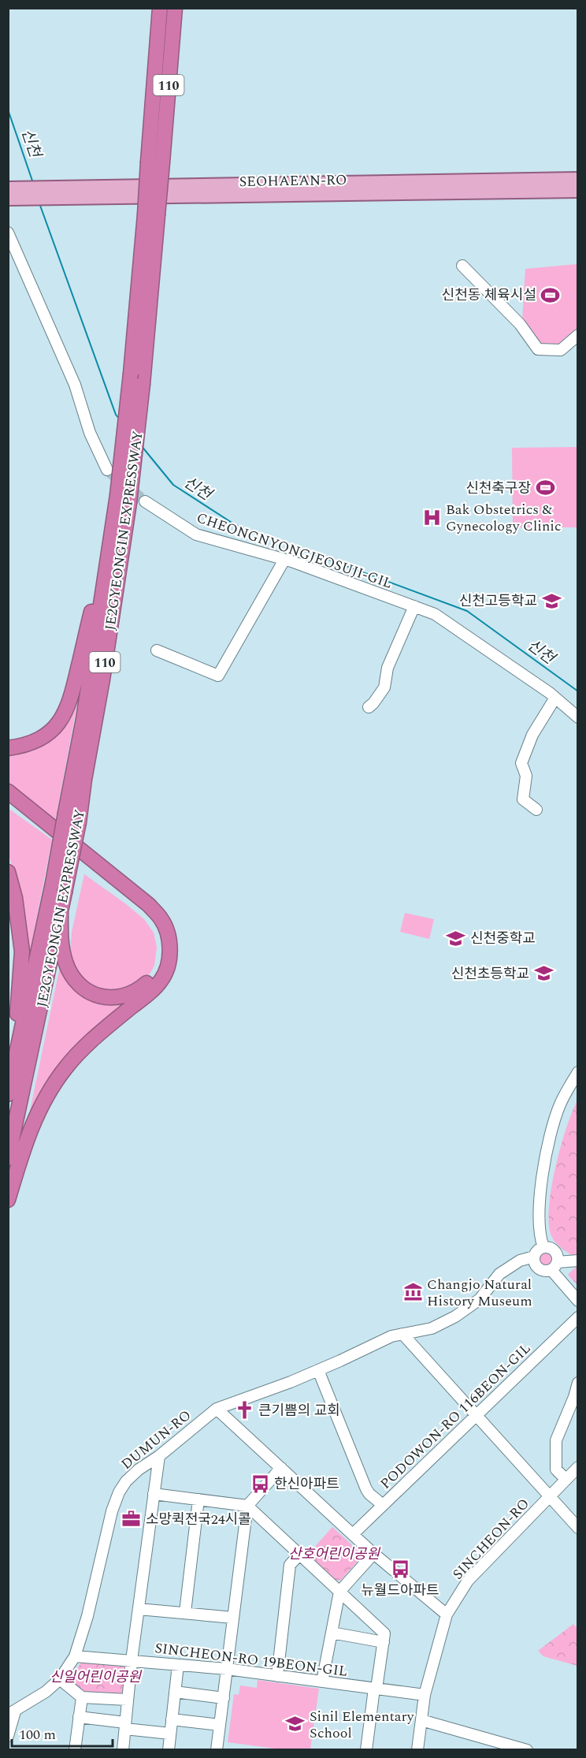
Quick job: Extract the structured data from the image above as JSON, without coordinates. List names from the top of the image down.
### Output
{
  "streets": {
    "highway": ["110", "JE2GYEONGIN EXPRESSWAY"],
    "main road": ["SEOHAEAN-RO"],
    "street": [
      "CHEONGNYONGJEOSUJI-GIL",
      "PODOWON-RO 116BEON-GIL",
      "DUMUN-RO",
      "SINCHEON-RO",
      "SINCHEON-RO 19BEON-GIL"
    ]
  },
  "crossings": [
    ["DUMUN-RO", "SINCHEON-RO 19BEON-GIL"],
    ["SINCHEON-RO", "SINCHEON-RO 19BEON-GIL"]
  ],
  "water": ["신천"],
  "parks": ["산호어린이공원", "신일어린이공원"],
  "places": {
    "sports": ["신천동 체육시설", "신천축구장"],
    "hospital": ["Bak Obstetrics & Gynecology Clinic"],
    "school or university": [
      "신천고등학교",
      "신천중학교",
      "신천초등학교",
      "Sinil Elementary School"
    ],
    "museum": ["Changjo Natural History Museum"],
    "church": ["큰기쁨의 교회"],
    "bus stop": ["한신아파트", "뉴월드아파트"],
    "office": ["소망퀵전국24시콜"]
  },
  "scale_bar": "100 m"
}
